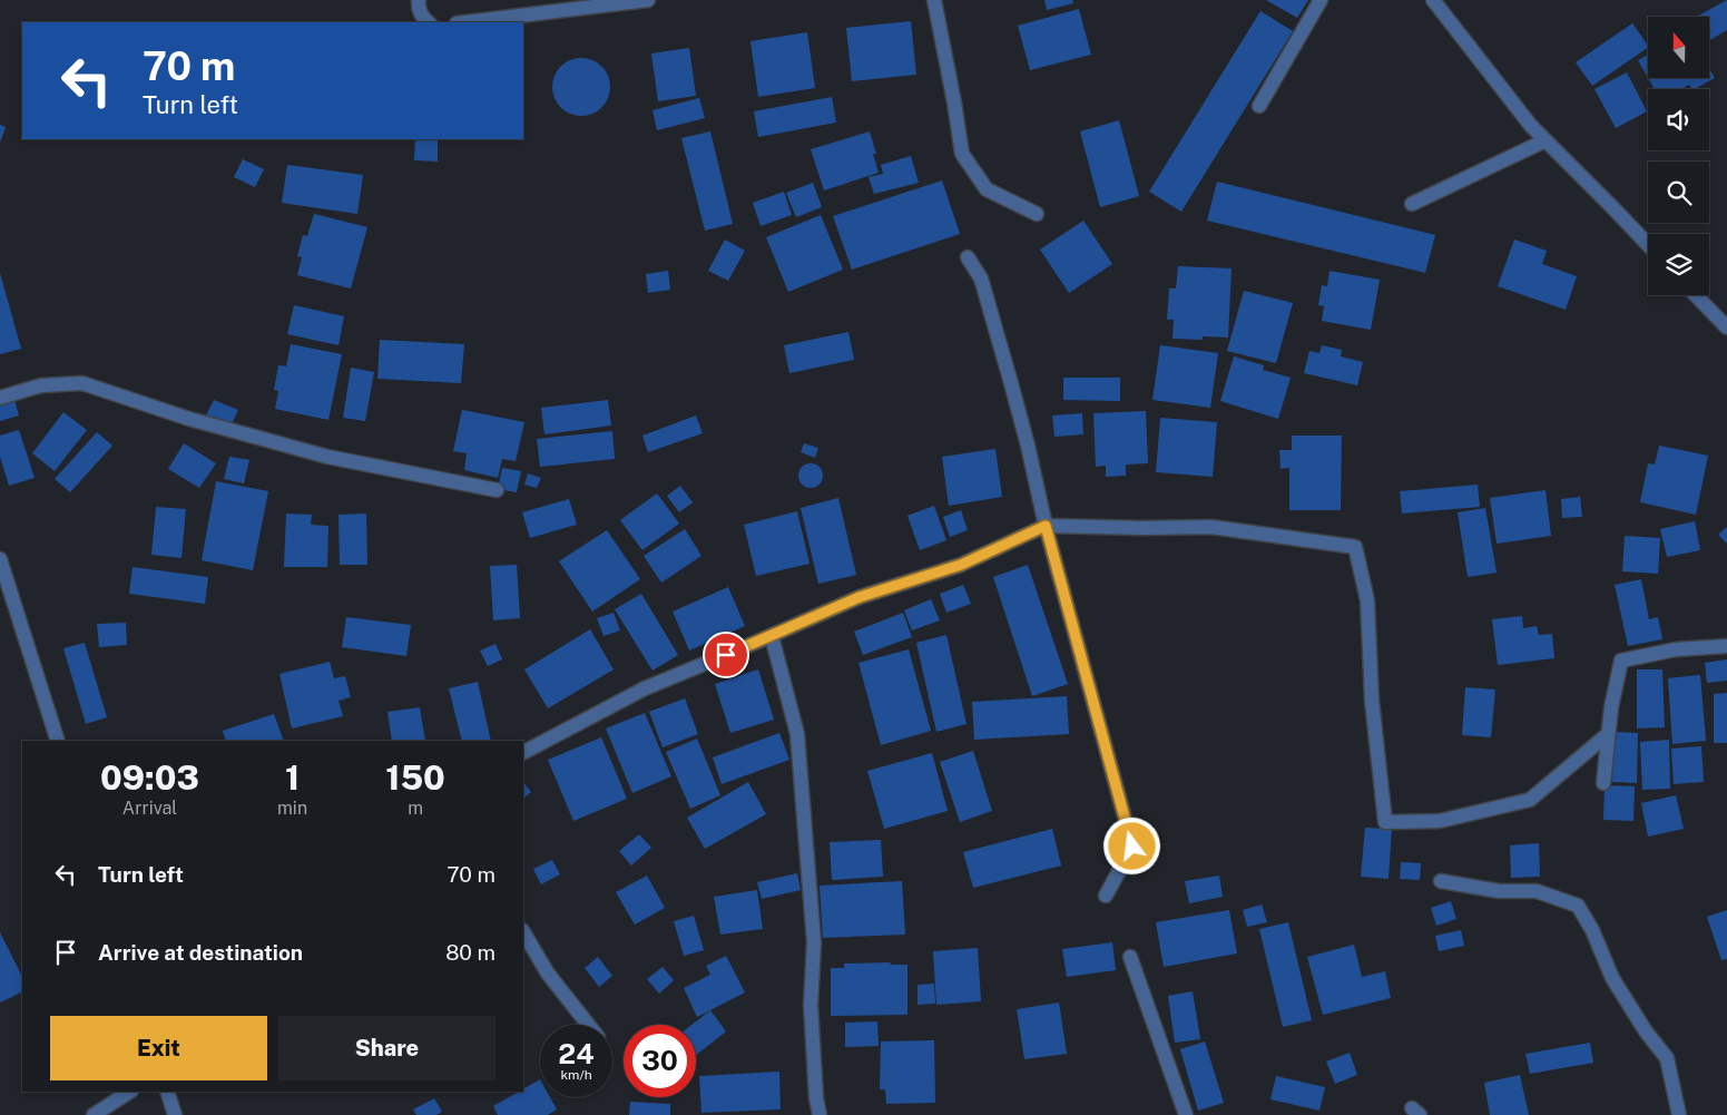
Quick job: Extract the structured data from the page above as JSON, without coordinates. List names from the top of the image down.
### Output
{
  "north": "top",
  "page": {
    "turn": ["70 m", "Turn left"],
    "eta": [
      "09:03",
      "Arrival",
      "1",
      "min",
      "150",
      "m"
    ],
    "list": [
      {
        "name": "Turn left",
        "value": "70 m"
      },
      {
        "name": "Arrive at destination",
        "value": "80 m"
      }
    ],
    "buttons": ["Exit", "Share"],
    "speed": "24 km/h",
    "limit": "30"
  }
}
